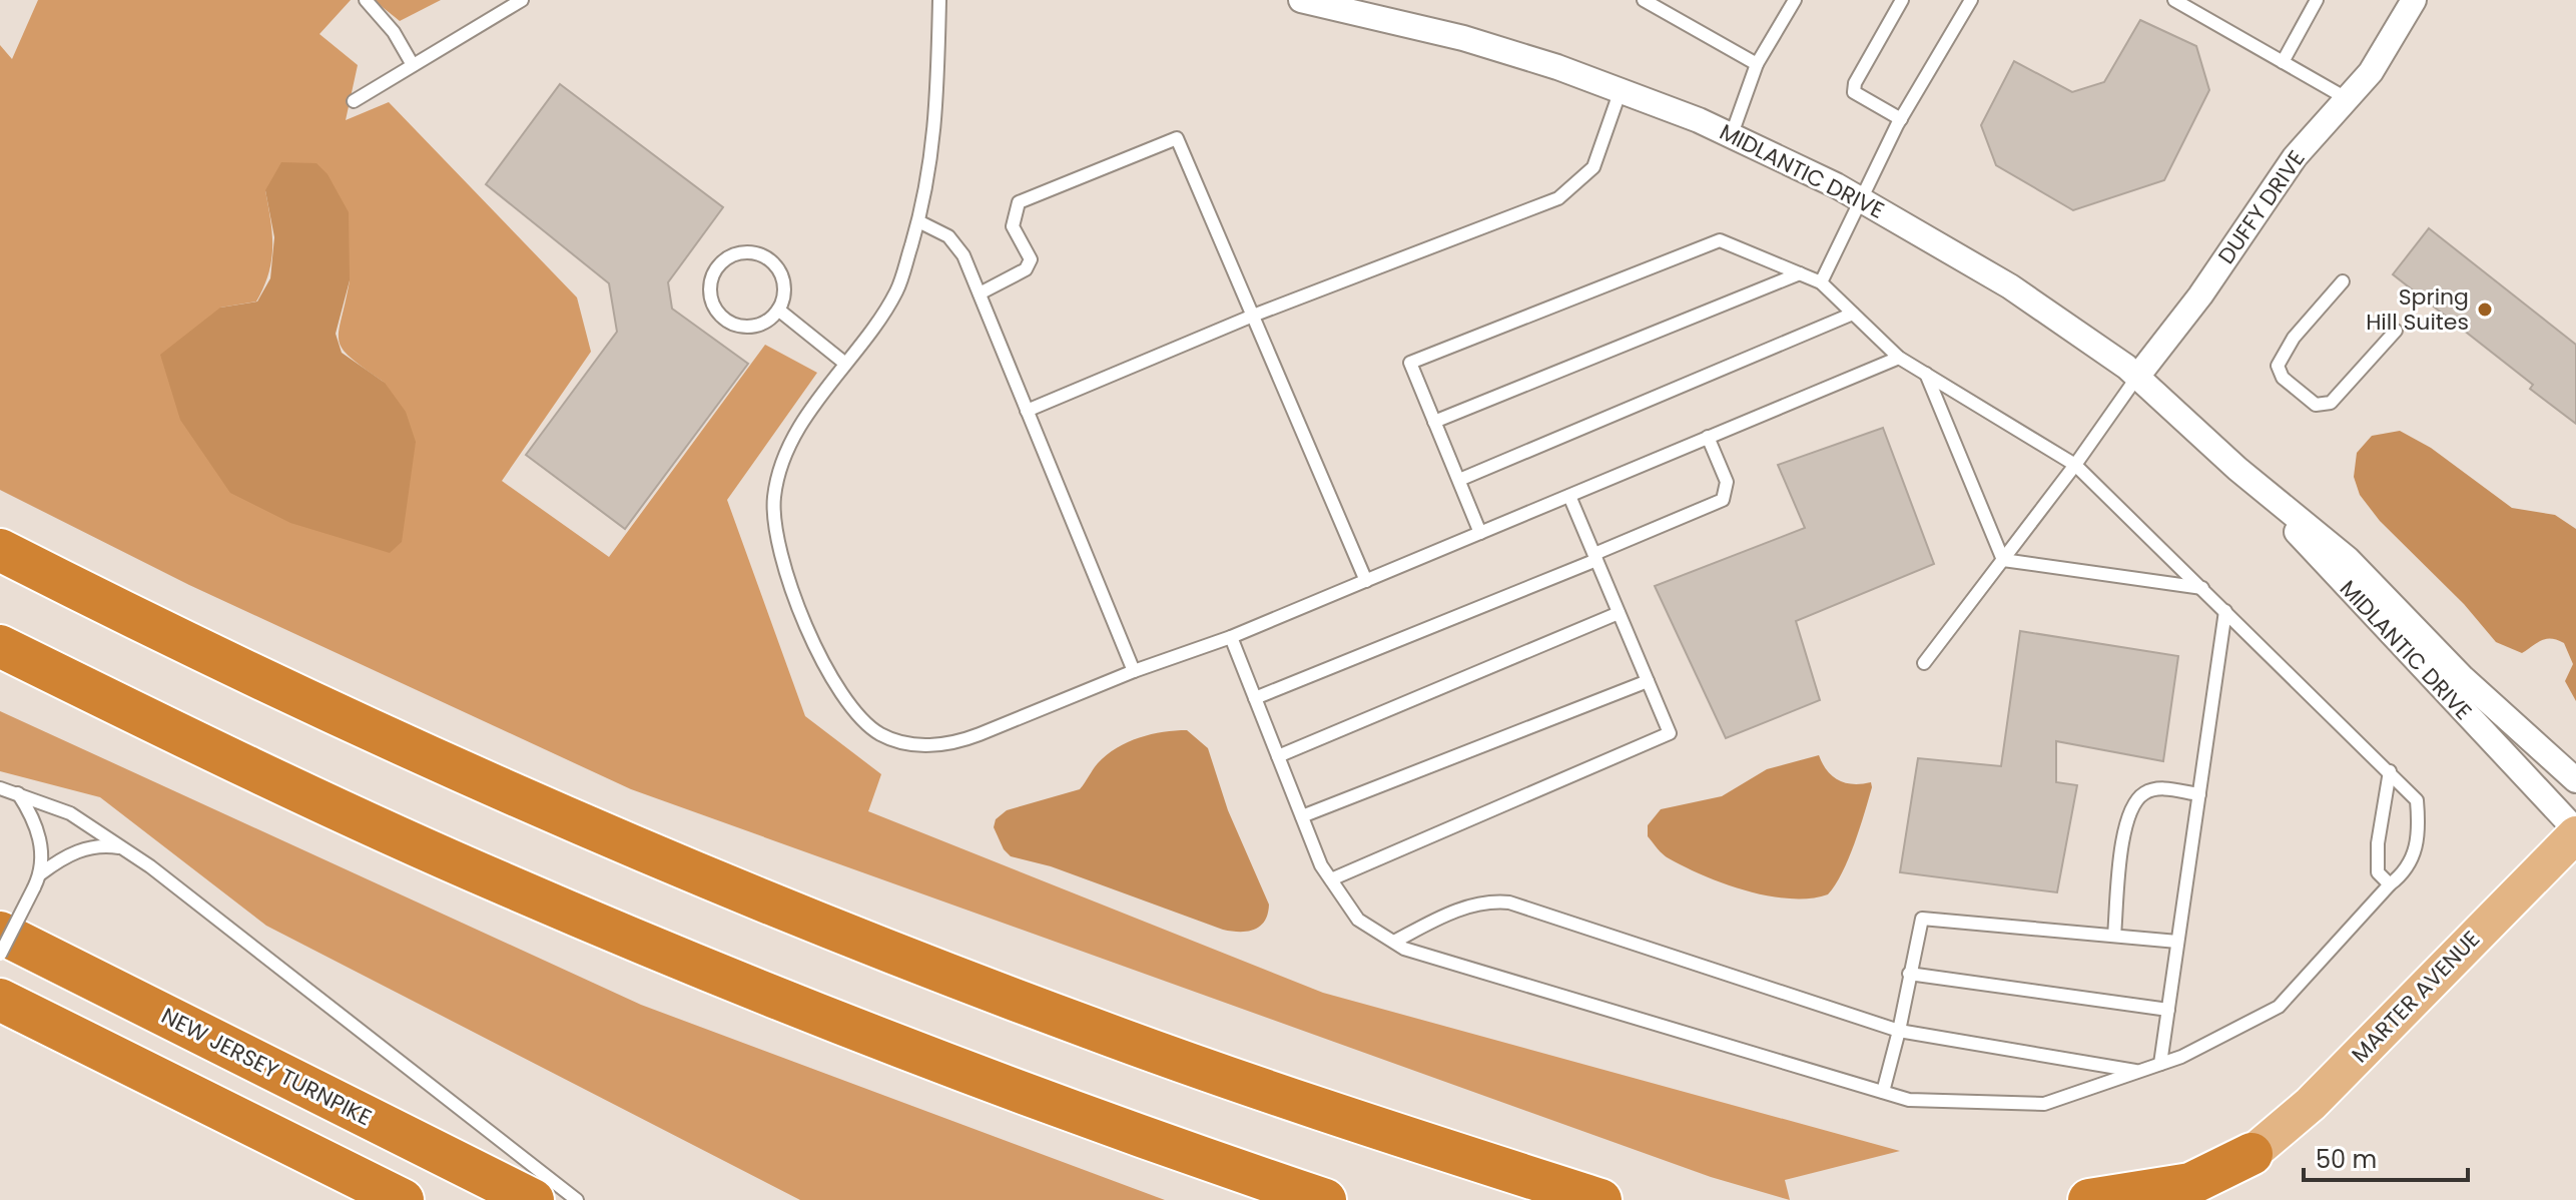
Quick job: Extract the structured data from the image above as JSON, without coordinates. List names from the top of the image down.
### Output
{
  "streets": {
    "highway": ["NEW JERSEY TURNPIKE"],
    "main road": ["MARTER AVENUE"],
    "street": ["MIDLANTIC DRIVE", "DUFFY DRIVE"]
  },
  "crossings": [
    ["MIDLANTIC DRIVE", "DUFFY DRIVE"],
    ["MIDLANTIC DRIVE", "MARTER AVENUE"]
  ],
  "places": ["Spring Hill Suites"],
  "scale_bar": "50 m"
}
